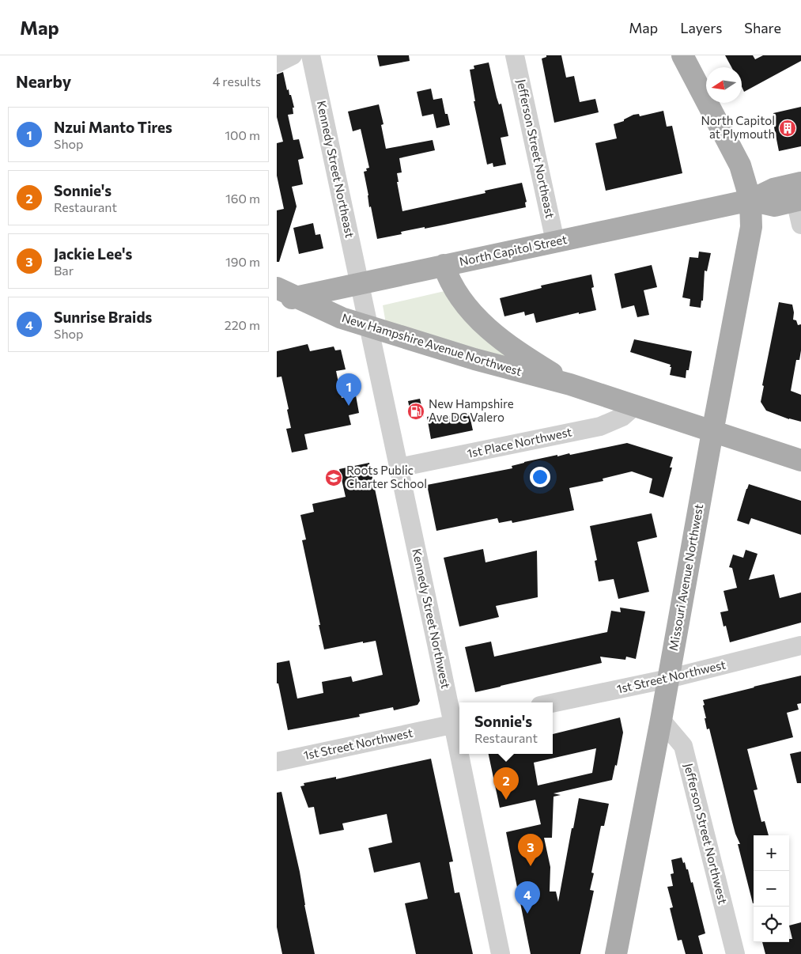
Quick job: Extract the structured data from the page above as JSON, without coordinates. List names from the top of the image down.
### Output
{
  "streets": {
    "main road": ["North Capitol Street", "New Hampshire Avenue Northwest", "Missouri Avenue Northwest"],
    "street": [
      "Jefferson Street Northeast",
      "Kennedy Street Northeast",
      "1st Place Northwest",
      "Kennedy Street Northwest",
      "1st Street Northwest",
      "Jefferson Street Northwest"
    ]
  },
  "crossings": [
    ["Jefferson Street Northeast", "North Capitol Street"],
    ["Kennedy Street Northeast", "North Capitol Street"],
    ["Kennedy Street Northeast", "Kennedy Street Northwest"],
    ["North Capitol Street", "New Hampshire Avenue Northwest"],
    ["North Capitol Street", "Missouri Avenue Northwest"],
    ["North Capitol Street", "Kennedy Street Northwest"],
    ["New Hampshire Avenue Northwest", "1st Place Northwest"],
    ["New Hampshire Avenue Northwest", "Missouri Avenue Northwest"],
    ["New Hampshire Avenue Northwest", "Kennedy Street Northwest"],
    ["1st Place Northwest", "Kennedy Street Northwest"],
    ["Missouri Avenue Northwest", "1st Street Northwest"],
    ["Missouri Avenue Northwest", "Jefferson Street Northwest"],
    ["Kennedy Street Northwest", "1st Street Northwest"]
  ],
  "places": {
    "building": ["North Capitol at Plymouth"],
    "fuel station": ["New Hampshire Ave DC Valero"],
    "school or university": ["Roots Public Charter School"]
  },
  "north": "left",
  "page": {
    "header": "Map",
    "nav": ["Map", "Layers", "Share"],
    "heading": ["Nearby", "4 results"],
    "list": [
      {
        "mark": "1",
        "name": "Nzui Manto Tires",
        "note": "Shop",
        "value": "100 m"
      },
      {
        "mark": "2",
        "name": "Sonnie's",
        "note": "Restaurant",
        "value": "160 m"
      },
      {
        "mark": "3",
        "name": "Jackie Lee's",
        "note": "Bar",
        "value": "190 m"
      },
      {
        "mark": "4",
        "name": "Sunrise Braids",
        "note": "Shop",
        "value": "220 m"
      }
    ],
    "pins": [
      "1",
      "2",
      "3",
      "4"
    ],
    "popup": ["Sonnie's", "Restaurant"],
    "map_buttons": ["+", "−"]
  }
}
